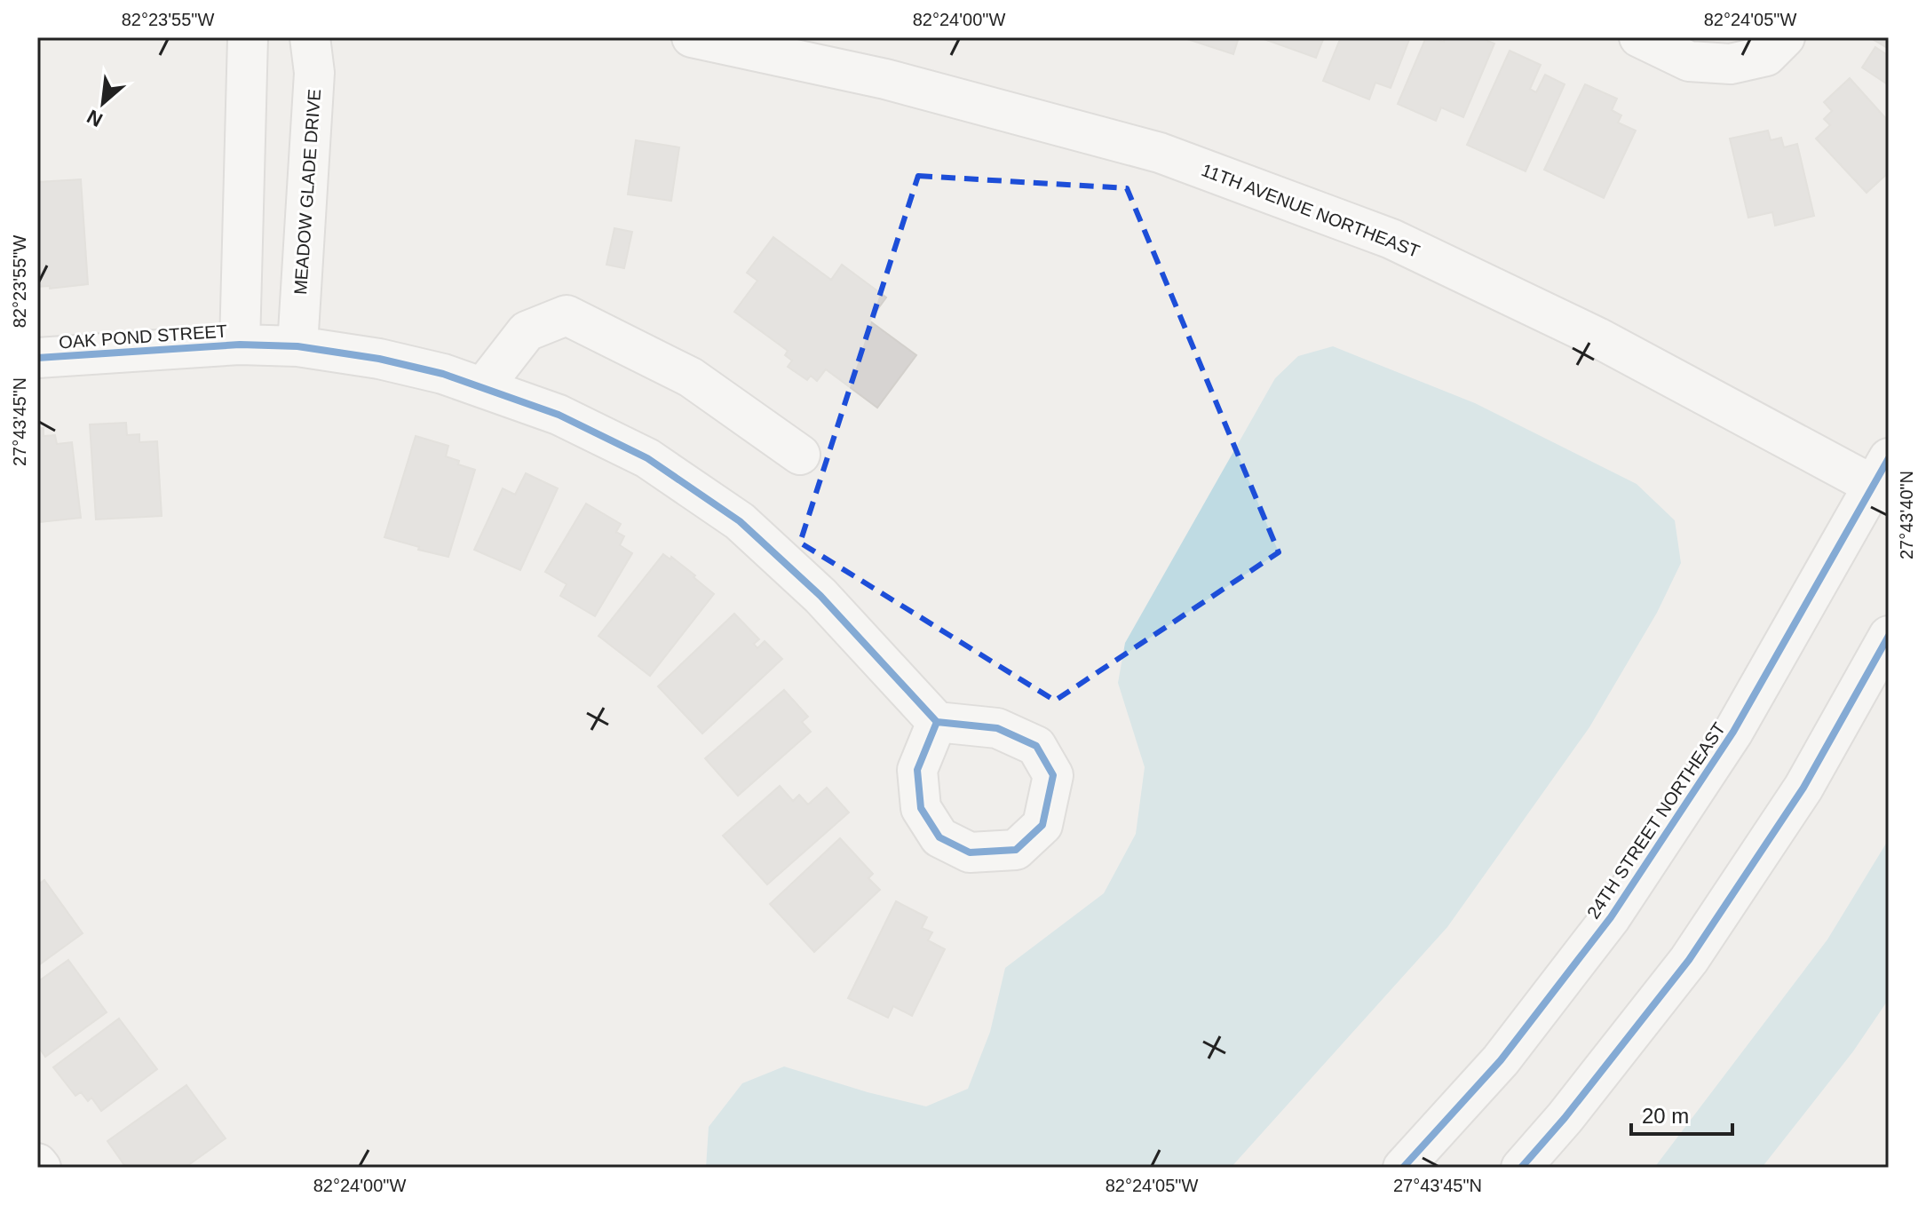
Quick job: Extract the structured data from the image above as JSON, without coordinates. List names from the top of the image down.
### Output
{
  "streets": {
    "street": [
      "MEADOW GLADE DRIVE",
      "11TH AVENUE NORTHEAST",
      "OAK POND STREET",
      "24TH STREET NORTHEAST"
    ]
  },
  "crossings": [
    ["MEADOW GLADE DRIVE", "OAK POND STREET"],
    ["11TH AVENUE NORTHEAST", "24TH STREET NORTHEAST"]
  ],
  "scale_bar": "20 m",
  "north": "bottom left",
  "coordinates": [
    "82°23'55\"W",
    "82°24'00\"W",
    "82°24'05\"W",
    "27°43'45\"N",
    "27°43'40\"N"
  ]
}
